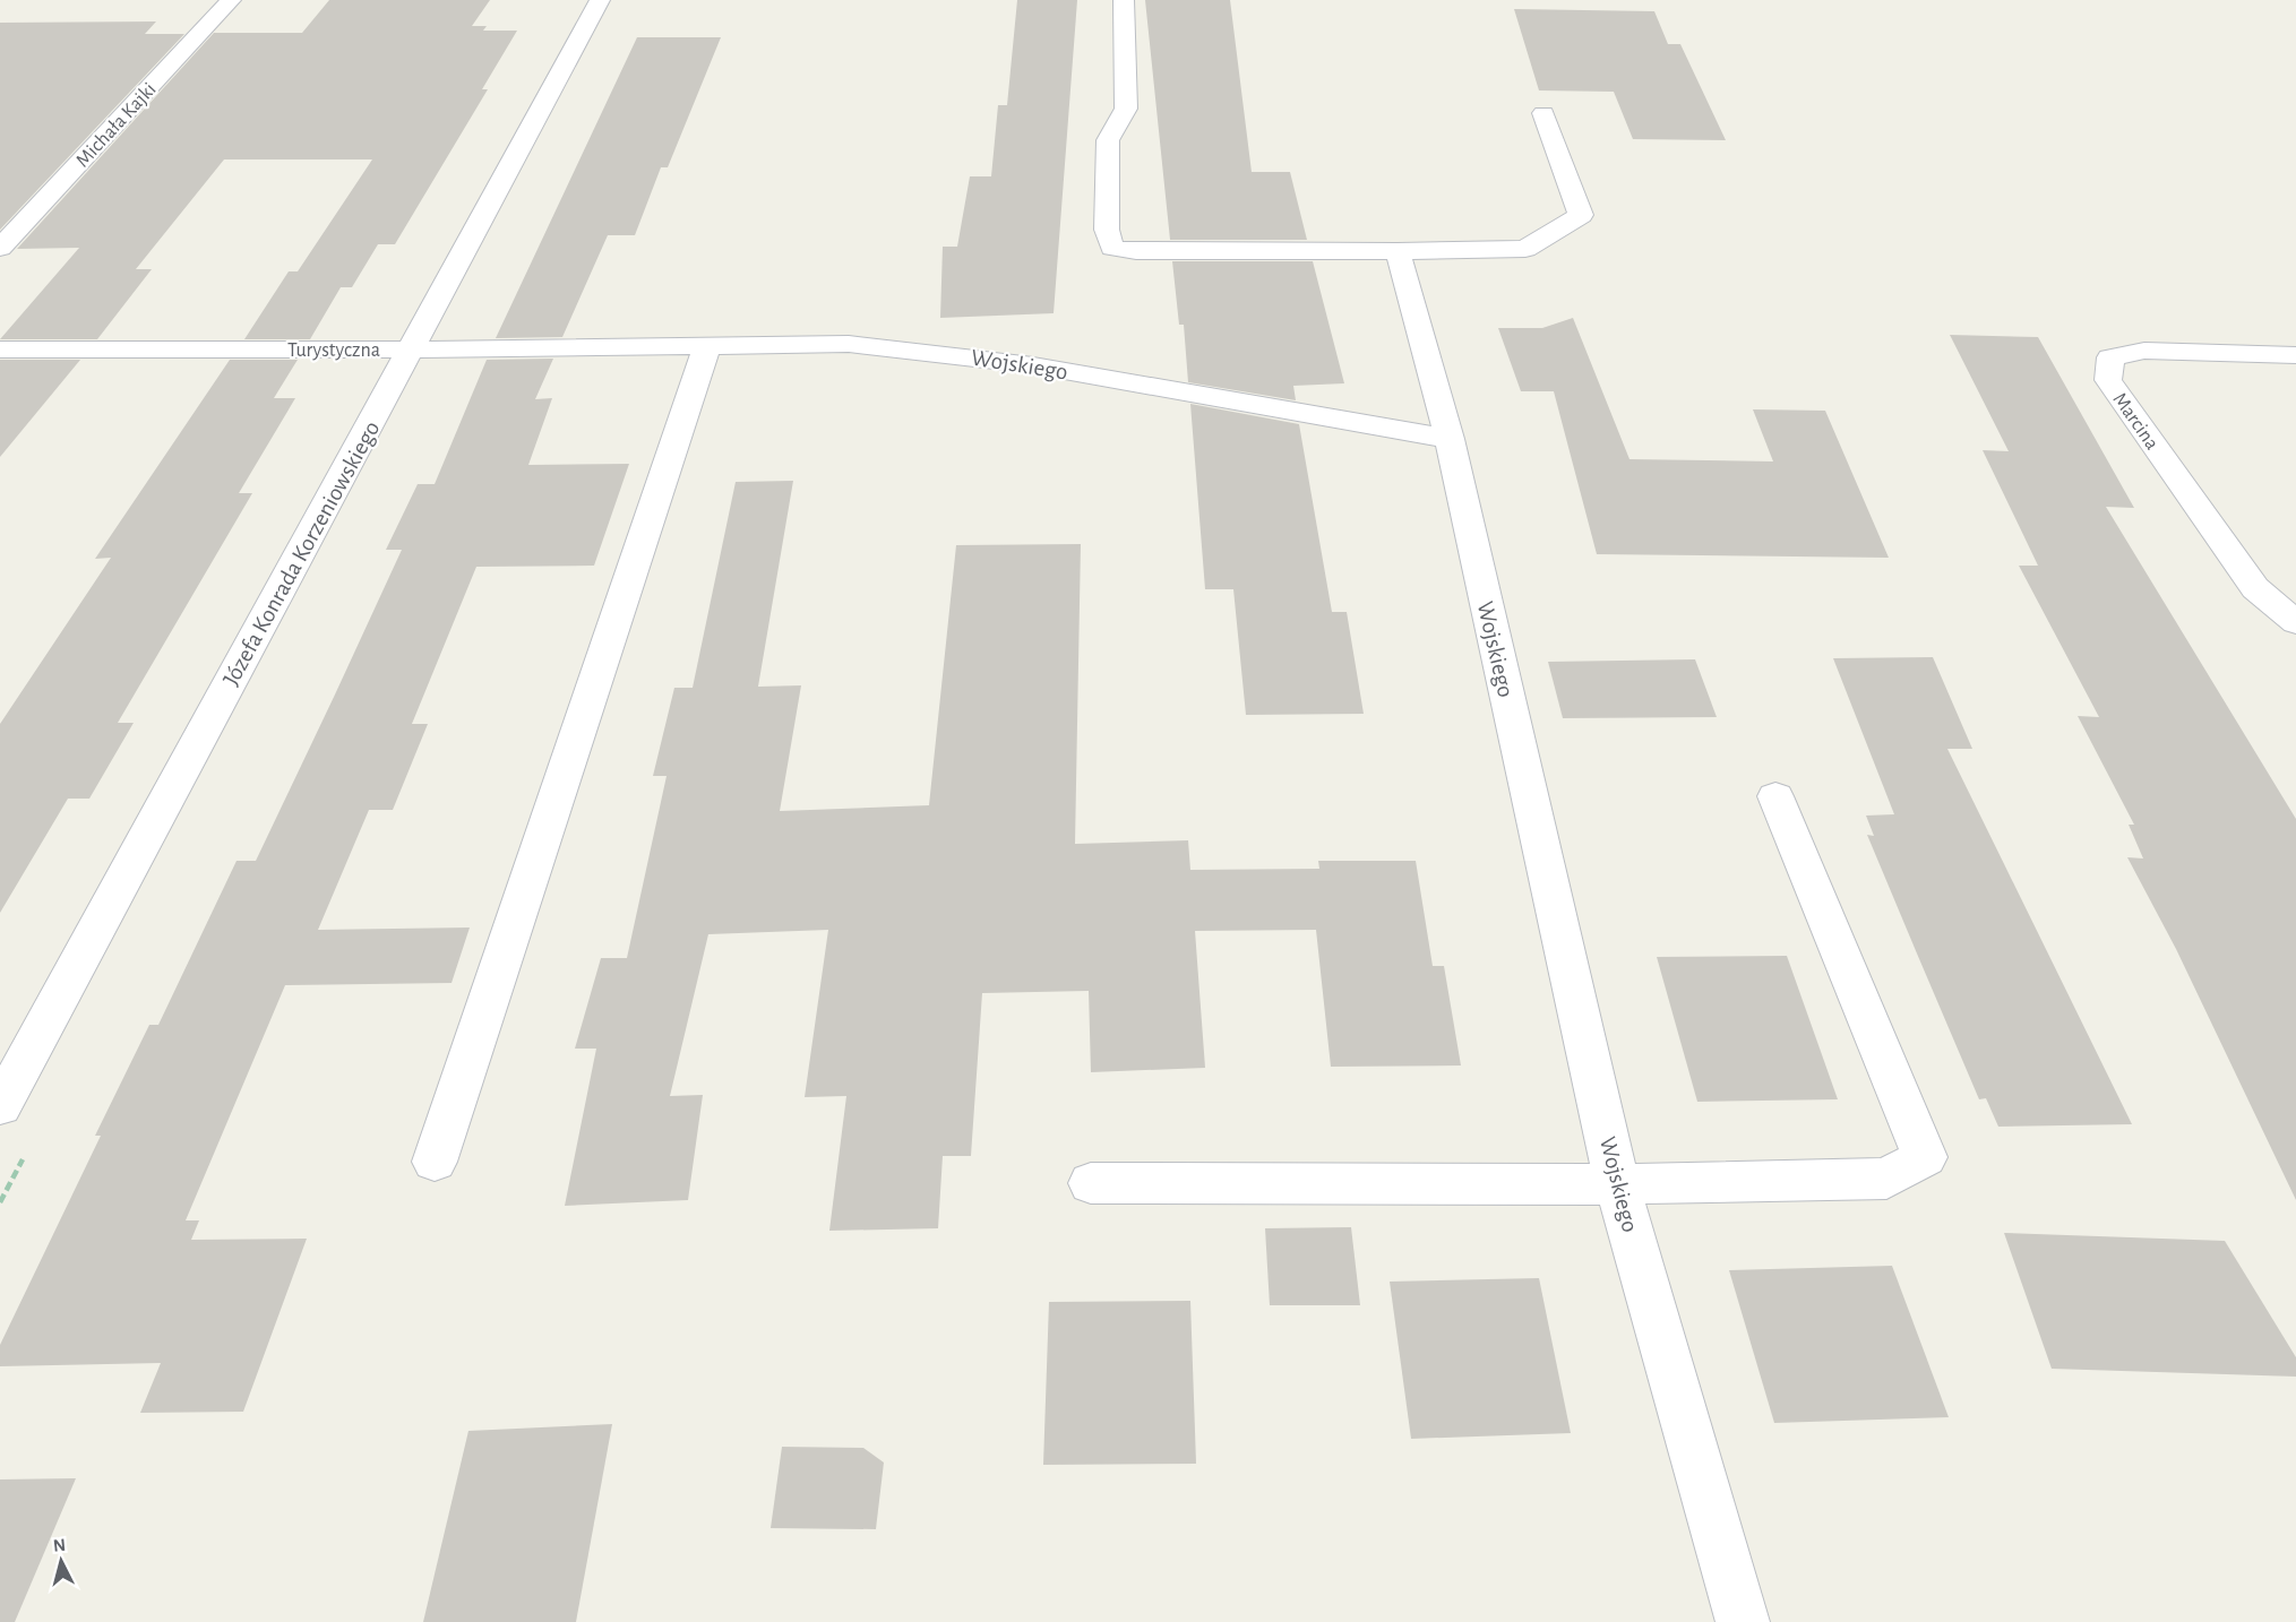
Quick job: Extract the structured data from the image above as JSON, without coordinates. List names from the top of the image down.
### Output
{
  "streets": {
    "street": [
      "Michała Kajki",
      "Turystyczna",
      "Wojskiego",
      "Marcina",
      "Józefa Konrada Korzeniowskiego"
    ]
  },
  "crossings": [
    ["Turystyczna", "Wojskiego"],
    ["Turystyczna", "Józefa Konrada Korzeniowskiego"]
  ],
  "north": "top"
}
